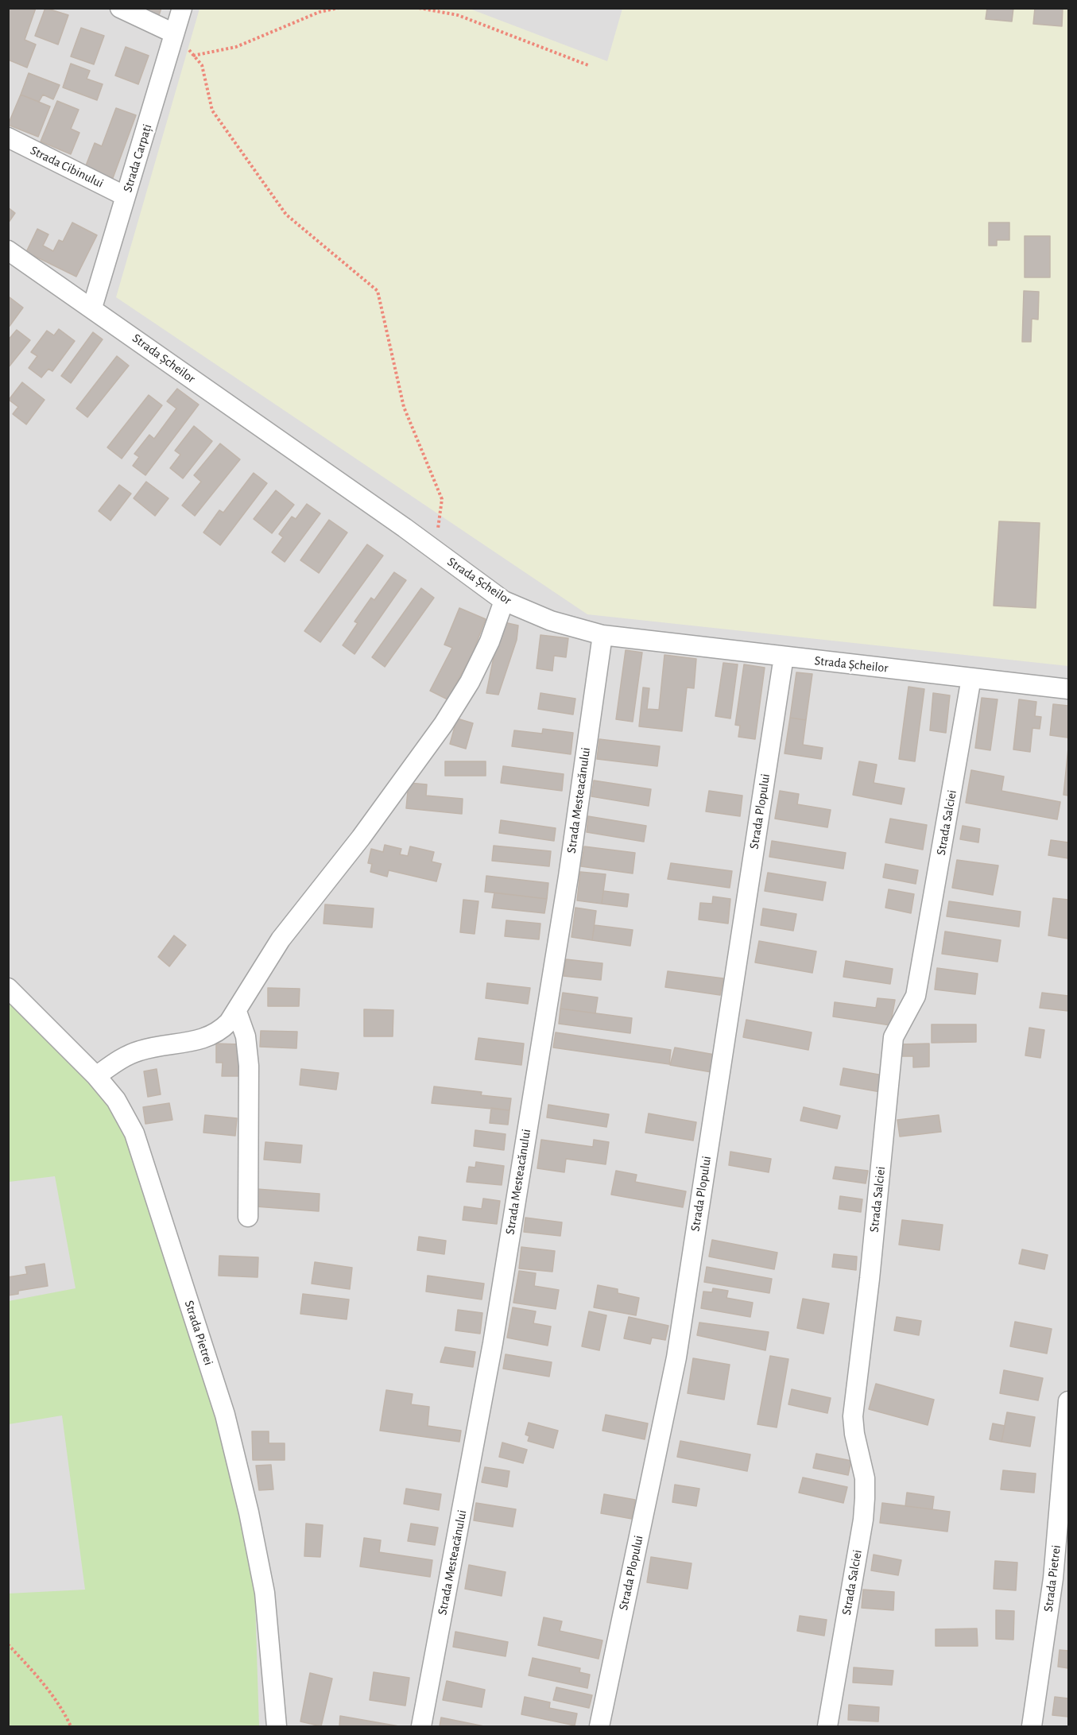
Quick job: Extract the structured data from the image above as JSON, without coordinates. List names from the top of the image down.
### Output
{
  "streets": {
    "street": [
      "Strada Carpați",
      "Strada Cibinului",
      "Strada Șcheilor",
      "Strada Mesteacănului",
      "Strada Plopului",
      "Strada Salciei",
      "Strada Pietrei"
    ]
  },
  "crossings": [
    ["Strada Carpați", "Strada Cibinului"],
    ["Strada Carpați", "Strada Șcheilor"],
    ["Strada Șcheilor", "Strada Mesteacănului"],
    ["Strada Șcheilor", "Strada Plopului"],
    ["Strada Șcheilor", "Strada Salciei"]
  ]
}
